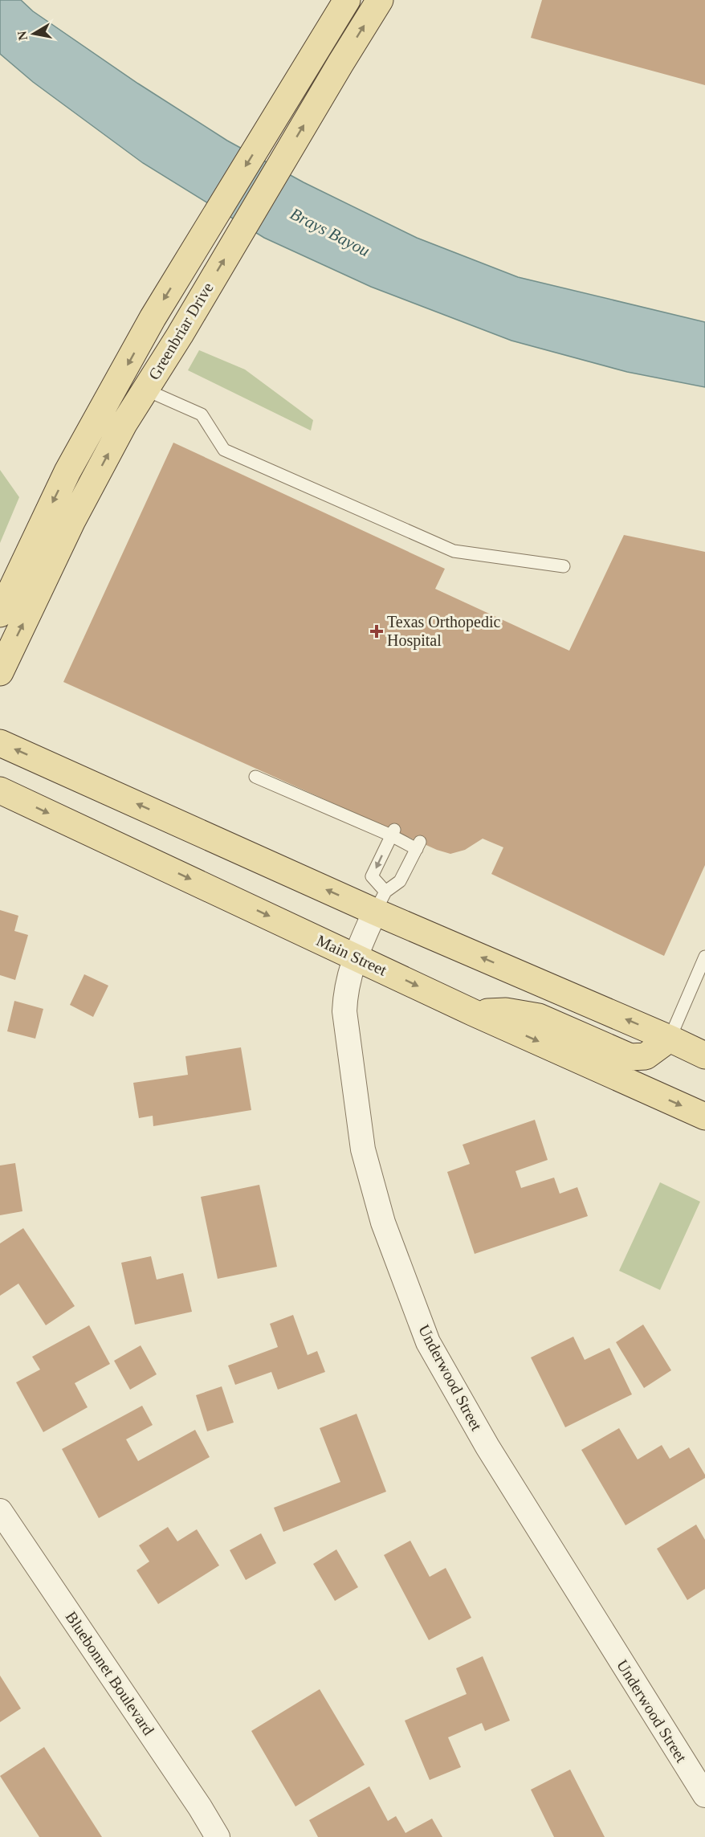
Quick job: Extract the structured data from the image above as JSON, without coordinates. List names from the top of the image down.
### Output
{
  "streets": {
    "main road": ["Greenbriar Drive", "Main Street"],
    "street": ["Underwood Street", "Bluebonnet Boulevard"]
  },
  "crossings": [
    ["Main Street", "Underwood Street"]
  ],
  "water": ["Brays Bayou"],
  "places": {
    "health": ["Texas Orthopedic Hospital"]
  },
  "north": "left"
}
